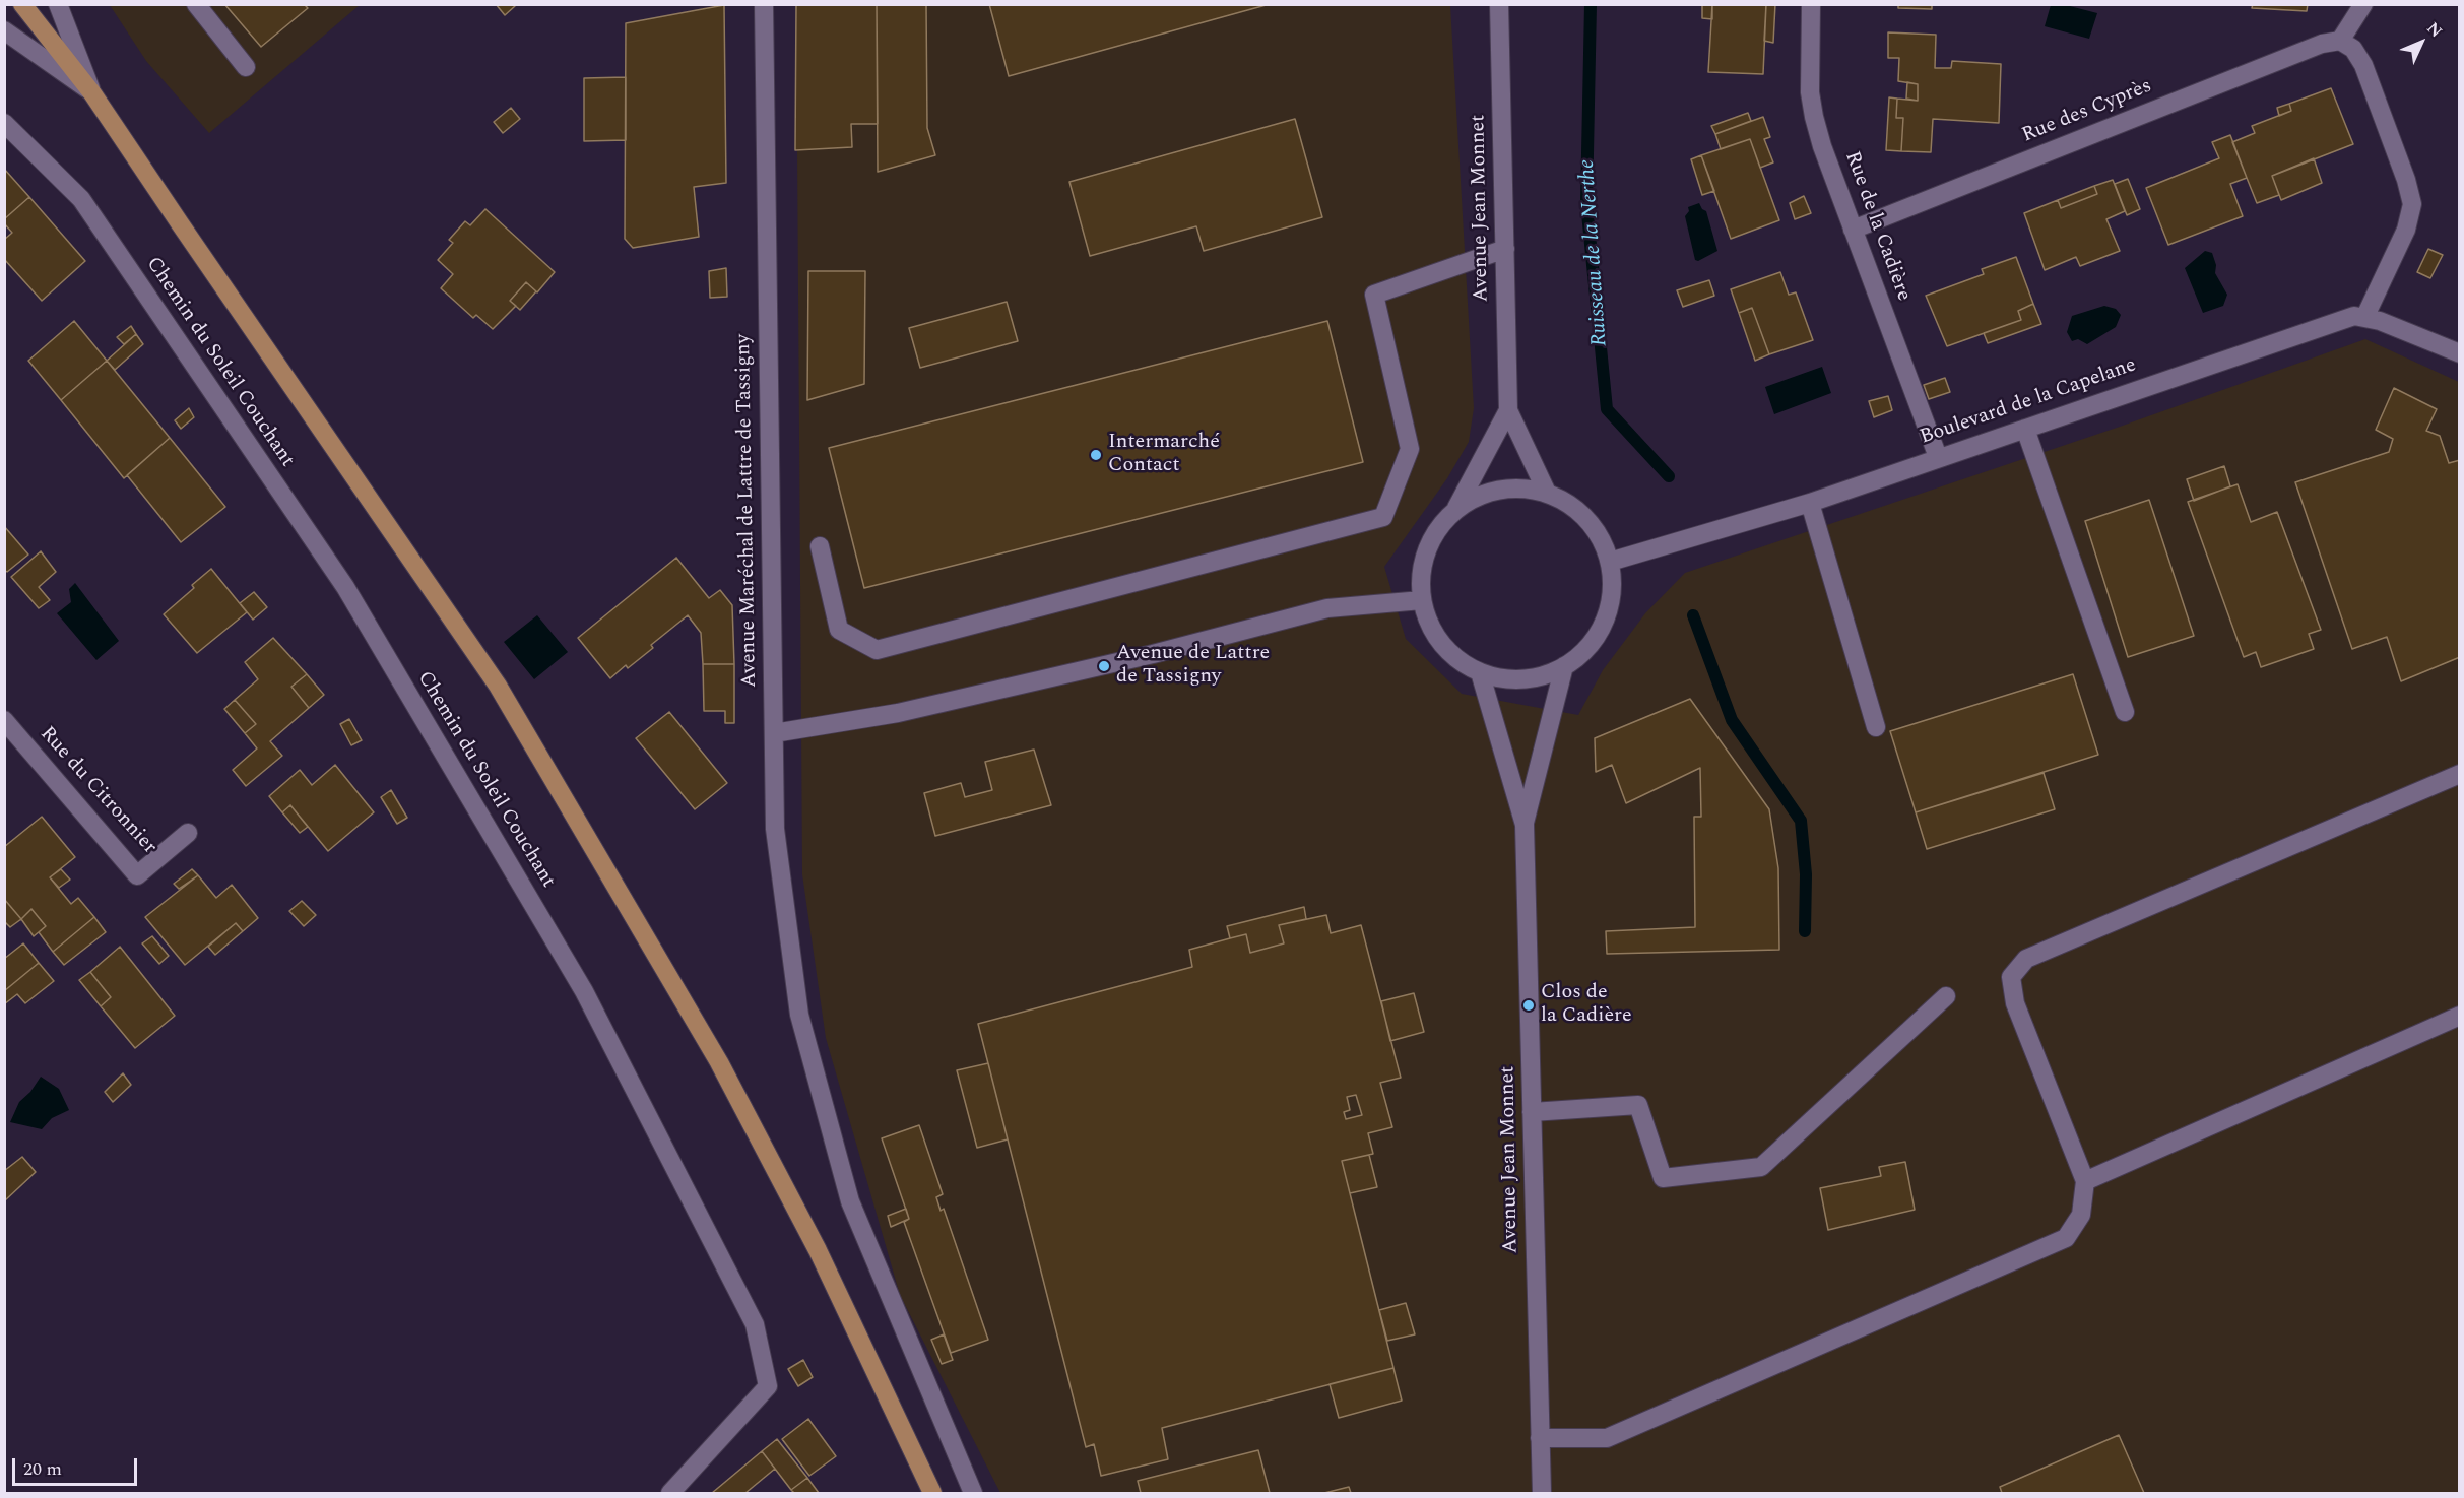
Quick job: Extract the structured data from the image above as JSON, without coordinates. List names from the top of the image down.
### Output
{
  "streets": {
    "street": [
      "Rue des Cyprès",
      "Avenue Jean Monnet",
      "Rue de la Cadière",
      "Chemin du Soleil Couchant",
      "Boulevard de la Capelane",
      "Avenue Maréchal de Lattre de Tassigny",
      "Rue du Citronnier"
    ]
  },
  "crossings": [
    ["Rue des Cyprès", "Rue de la Cadière"],
    ["Avenue Jean Monnet", "Boulevard de la Capelane"],
    ["Rue de la Cadière", "Boulevard de la Capelane"]
  ],
  "water": ["Ruisseau de la Nerthe"],
  "places": ["Intermarché Contact", "Avenue de Lattre de Tassigny", "Clos de la Cadière"],
  "scale_bar": "20 m",
  "north": "top right"
}
